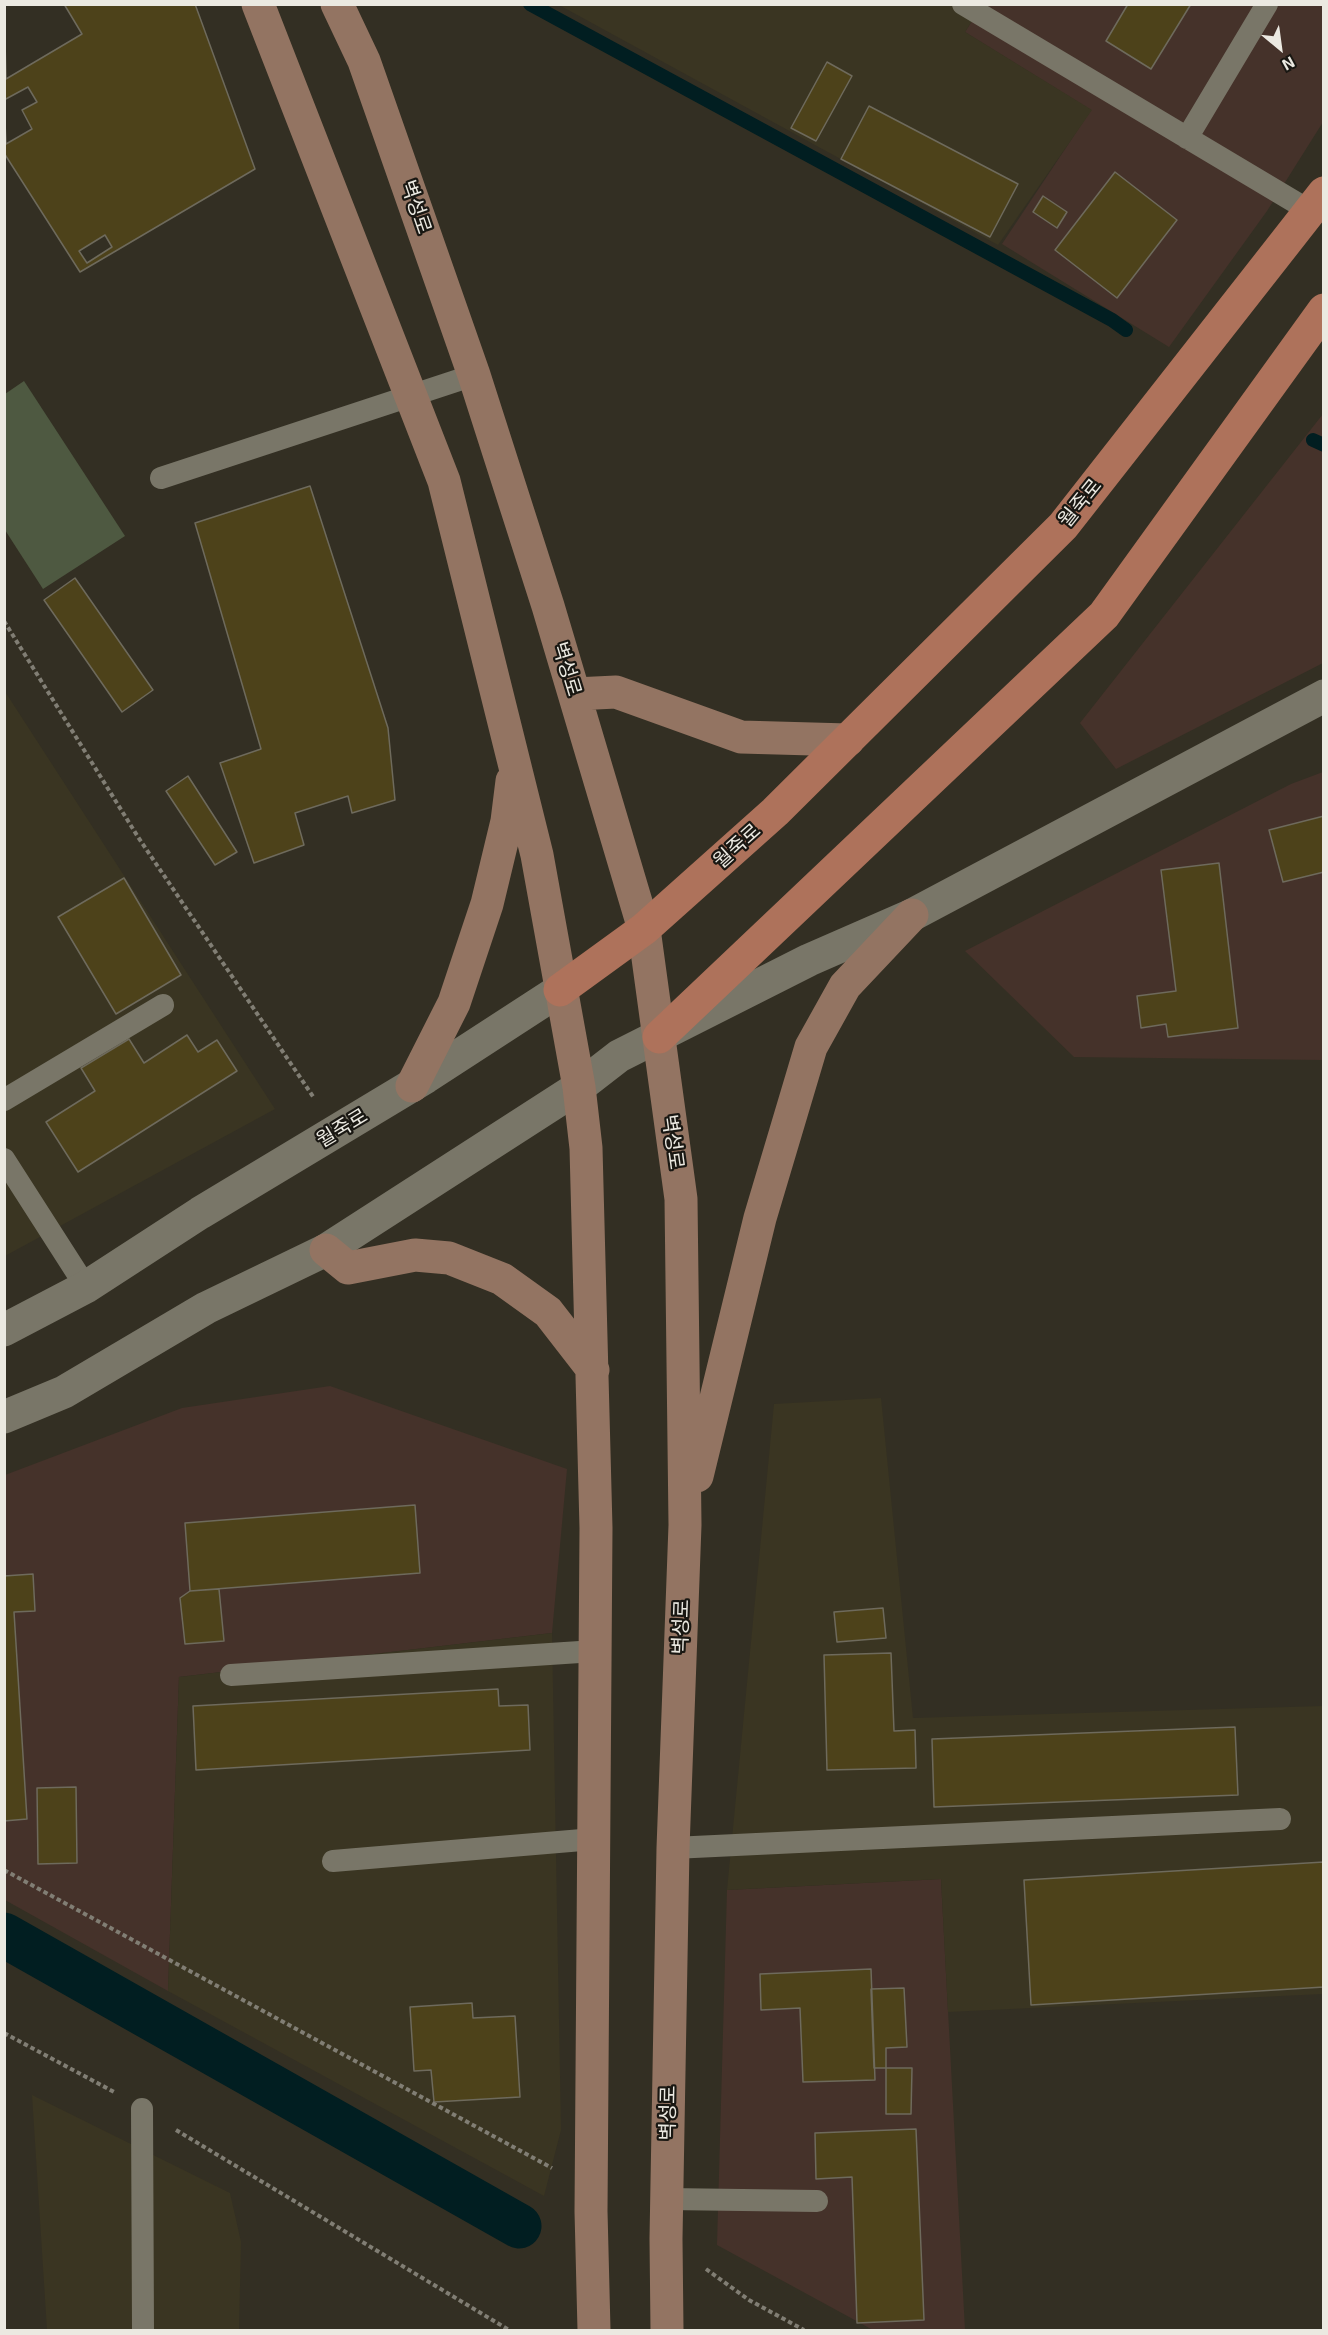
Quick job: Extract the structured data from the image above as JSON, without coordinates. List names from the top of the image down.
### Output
{
  "streets": {
    "main road": ["벽성로", "월죽로"]
  },
  "crossings": [
    ["벽성로", "월죽로"]
  ],
  "north": "bottom right"
}
